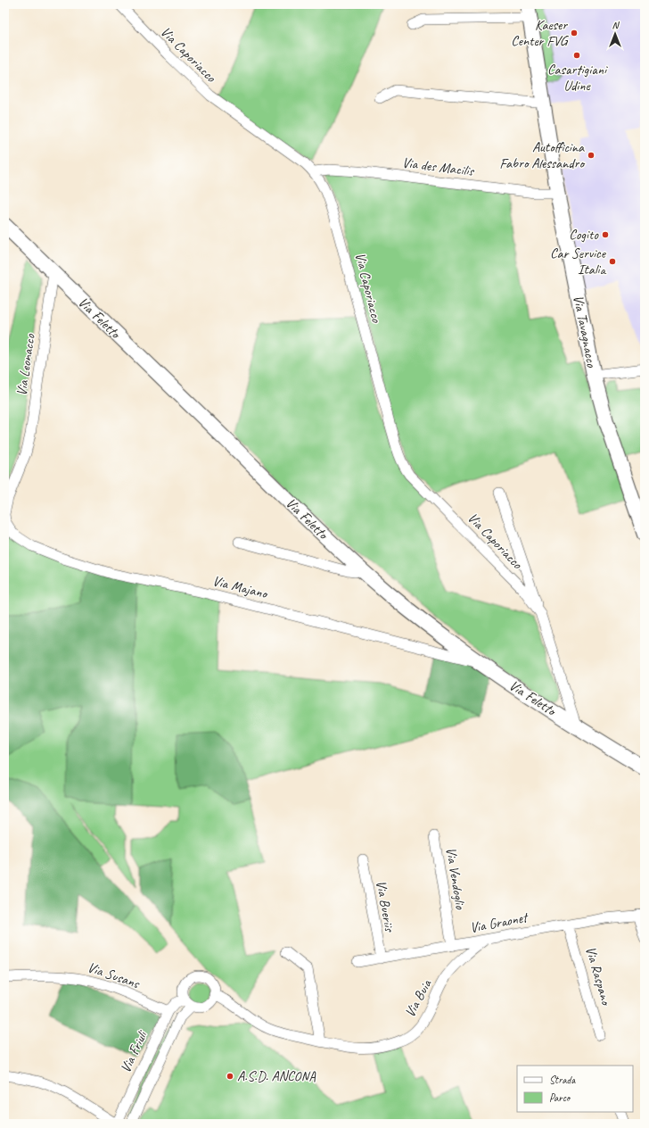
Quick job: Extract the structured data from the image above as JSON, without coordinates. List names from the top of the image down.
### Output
{
  "streets": {
    "street": [
      "Via Caporiacco",
      "Via des Macilis",
      "Via Feletto",
      "Via Tavagnacco",
      "Via Leonacco",
      "Via Majano",
      "Via Vendoglio",
      "Via Bueriis",
      "Via Graonet",
      "Via Susans",
      "Via Raspano",
      "Via Buia",
      "Via Friuli"
    ]
  },
  "crossings": [
    ["Via Caporiacco", "Via des Macilis"],
    ["Via Caporiacco", "Via Feletto"],
    ["Via des Macilis", "Via Tavagnacco"],
    ["Via Feletto", "Via Leonacco"],
    ["Via Feletto", "Via Majano"],
    ["Via Leonacco", "Via Majano"],
    ["Via Vendoglio", "Via Graonet"],
    ["Via Bueriis", "Via Graonet"],
    ["Via Graonet", "Via Raspano"],
    ["Via Graonet", "Via Buia"],
    ["Via Susans", "Via Friuli"],
    ["Via Buia", "Via Friuli"]
  ],
  "places": [
    "Kaeser Center FVG",
    "Casartigiani Udine",
    "Autofficina Fabro Alessandro",
    "Cogito",
    "Car Service Italia",
    "A.S.D. ANCONA"
  ],
  "legend": ["Strada", "Parco"],
  "north": "top"
}
